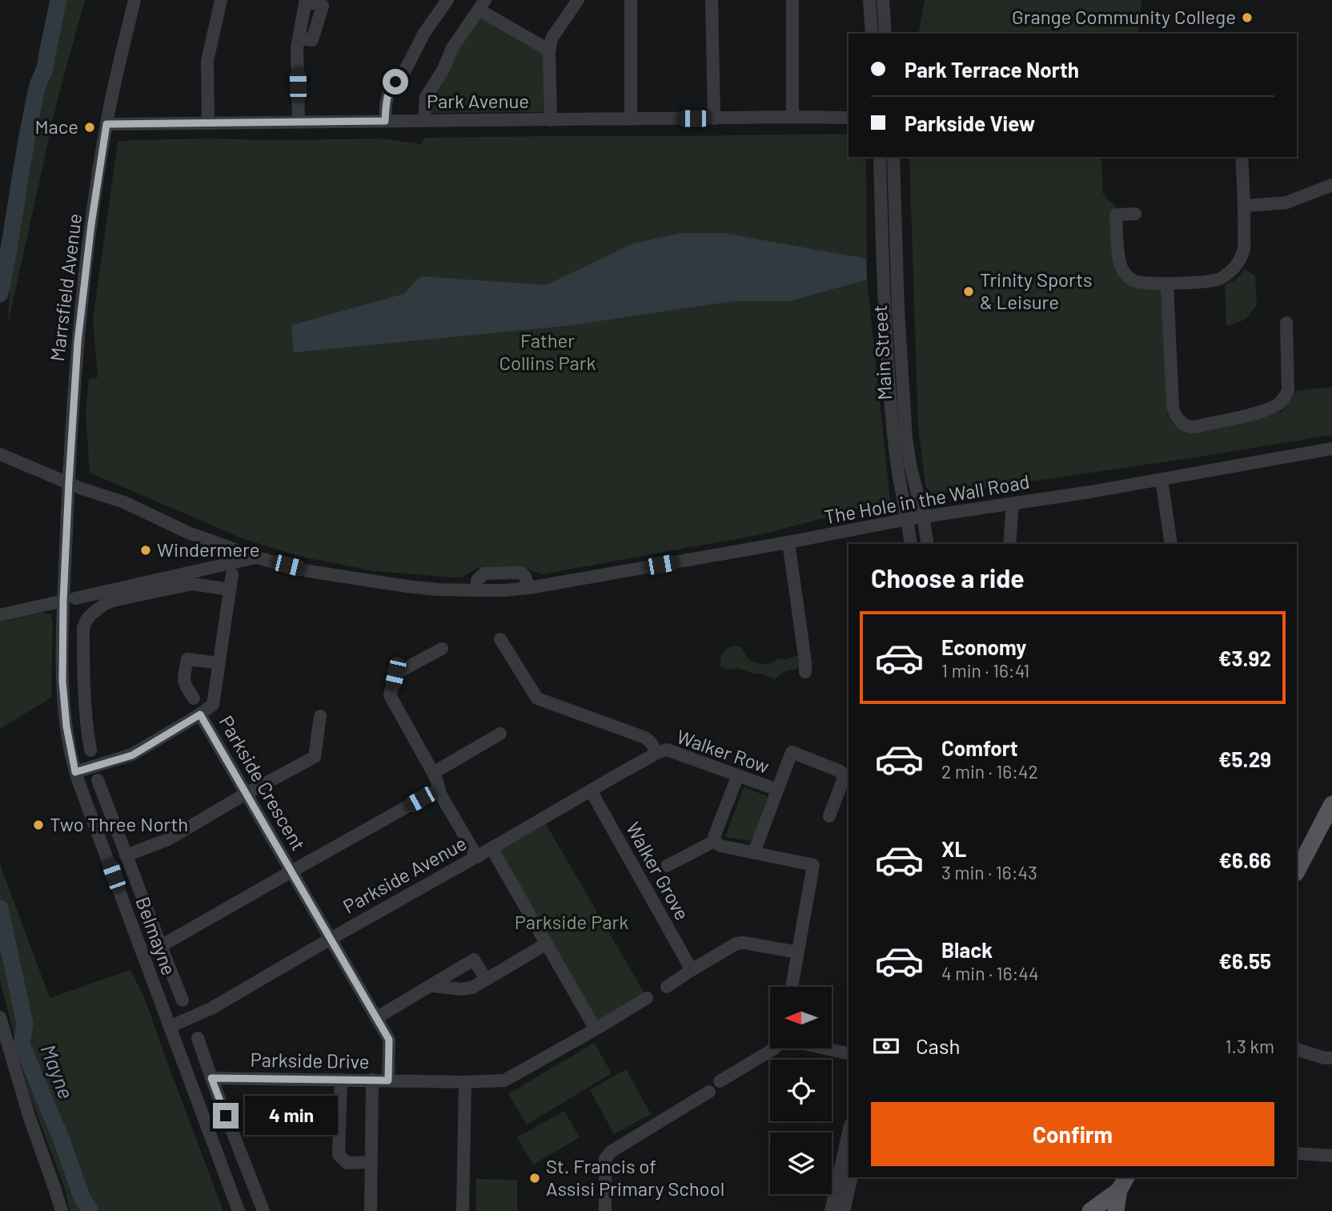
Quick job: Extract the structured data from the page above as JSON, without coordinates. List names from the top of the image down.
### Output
{
  "streets": {
    "street": [
      "Park Avenue",
      "Marrsfield Avenue",
      "Main Street",
      "The Hole in the Wall Road",
      "Walker Row",
      "Parkside Crescent",
      "Walker Grove",
      "Parkside Avenue",
      "Belmayne",
      "Parkside Drive"
    ]
  },
  "crossings": [
    ["Park Avenue", "Marrsfield Avenue"],
    ["Marrsfield Avenue", "The Hole in the Wall Road"],
    ["Marrsfield Avenue", "Belmayne"],
    ["Main Street", "The Hole in the Wall Road"],
    ["Walker Row", "Parkside Avenue"],
    ["Parkside Crescent", "Parkside Avenue"],
    ["Parkside Crescent", "Parkside Drive"],
    ["Walker Grove", "Parkside Avenue"],
    ["Parkside Avenue", "Belmayne"]
  ],
  "water": ["Mayne"],
  "parks": ["Father Collins Park", "Parkside Park"],
  "places": [
    "Grange Community College",
    "Mace",
    "Trinity Sports & Leisure",
    "Windermere",
    "Two Three North",
    "St. Francis of Assisi Primary School"
  ],
  "north": "left",
  "page": {
    "banner": ["Park Terrace North", "Parkside View"],
    "heading": "Choose a ride",
    "list": [
      {
        "name": "Economy",
        "note": "1 min · 16:41",
        "value": "€3.92"
      },
      {
        "name": "Comfort",
        "note": "2 min · 16:42",
        "value": "€5.29"
      },
      {
        "name": "XL",
        "note": "3 min · 16:43",
        "value": "€6.66"
      },
      {
        "name": "Black",
        "note": "4 min · 16:44",
        "value": "€6.55"
      }
    ],
    "pay": ["Cash", "1.3 km"],
    "buttons": "Confirm",
    "bubble": "4 min"
  }
}
